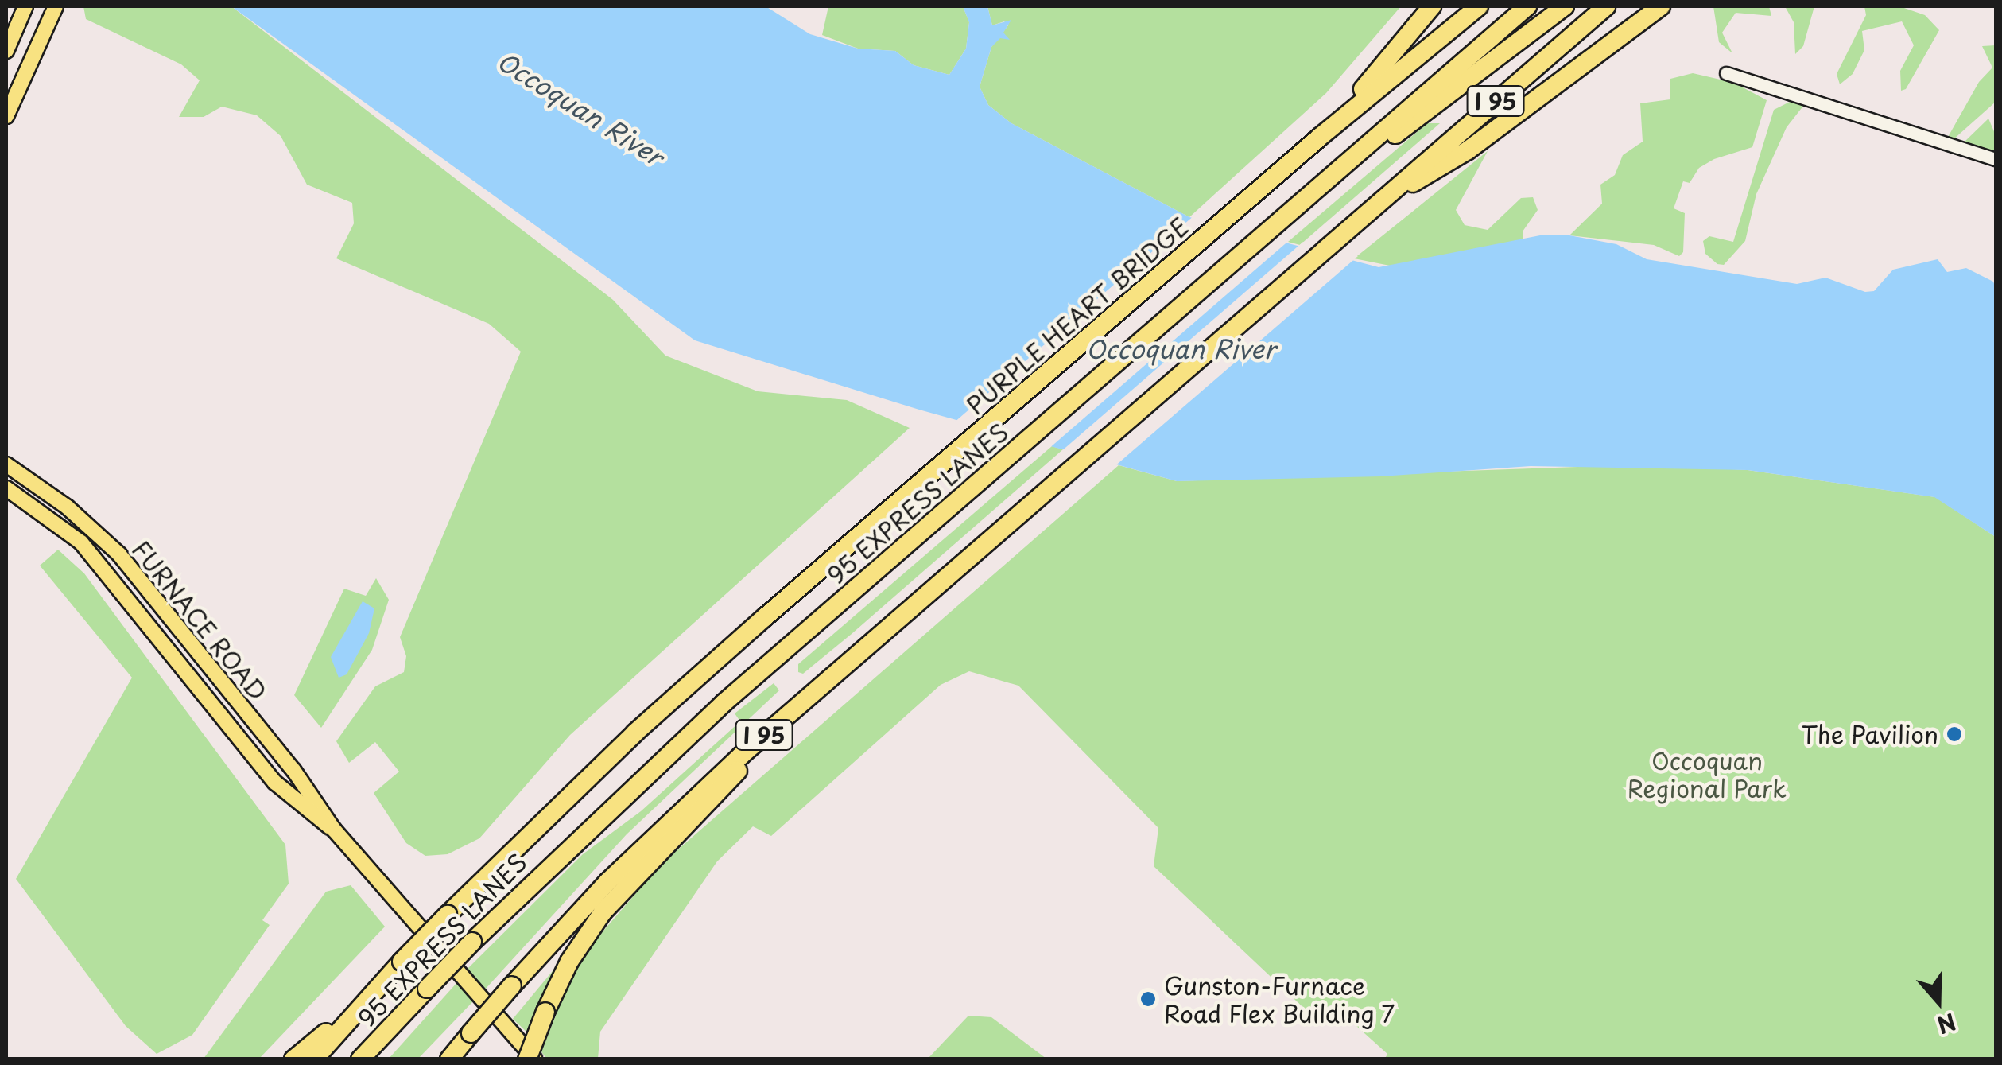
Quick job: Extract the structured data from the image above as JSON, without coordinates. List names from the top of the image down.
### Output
{
  "streets": {
    "highway": ["I 95", "PURPLE HEART BRIDGE", "95 EXPRESS LANES"],
    "main road": ["FURNACE ROAD"]
  },
  "water": ["Occoquan River"],
  "parks": ["Occoquan Regional Park"],
  "places": ["The Pavilion", "Gunston-Furnace Road Flex Building 7"],
  "north": "bottom"
}
